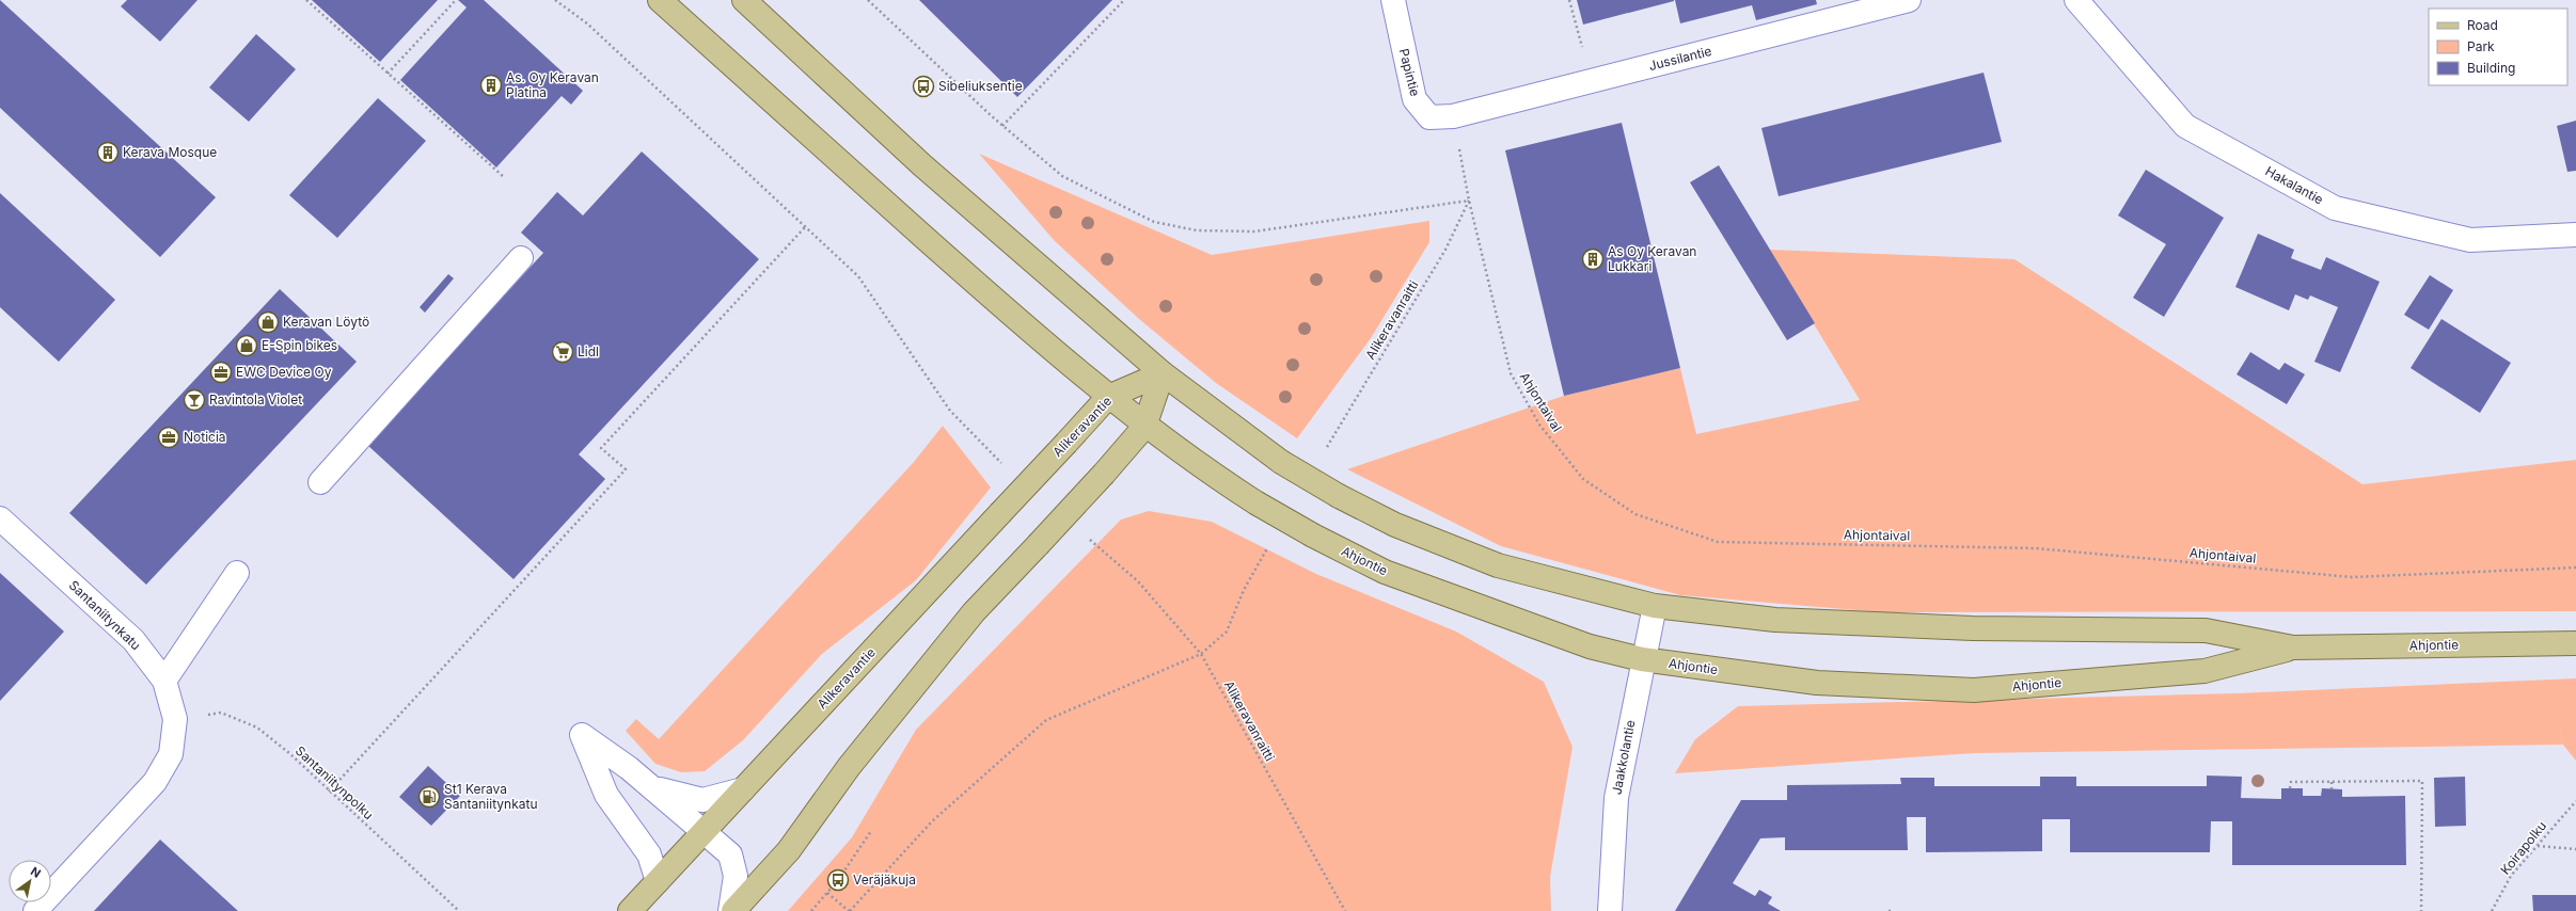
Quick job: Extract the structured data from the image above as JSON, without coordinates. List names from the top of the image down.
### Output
{
  "streets": {
    "main road": ["Alikeravantie", "Ahjontie"],
    "street": [
      "Jussilantie",
      "Papintie",
      "Hakalantie",
      "Santaniitynkatu",
      "Jaakkolantie"
    ],
    "path": [
      "Alikeravanraitti",
      "Ahjontaival",
      "Santaniitynpolku",
      "Koirapolku"
    ]
  },
  "crossings": [
    ["Jussilantie", "Papintie"],
    ["Jussilantie", "Ahjontaival"],
    ["Papintie", "Ahjontaival"],
    ["Alikeravanraitti", "Ahjontaival"],
    ["Alikeravantie", "Ahjontie"],
    ["Ahjontie", "Jaakkolantie"],
    ["Santaniitynkatu", "Santaniitynpolku"]
  ],
  "places": {
    "building": ["As. Oy Keravan Platina", "Kerava Mosque", "As Oy Keravan Lukkari"],
    "bus stop": ["Sibeliuksentie", "Veräjäkuja"],
    "shop": ["Keravan Löytö", "E-Spin bikes"],
    "supermarket": ["Lidl"],
    "office": ["EWC Device Oy", "Noticia"],
    "bar": ["Ravintola Violet"],
    "fuel station": ["St1 Kerava Santaniitynkatu"]
  },
  "legend": ["Road", "Park", "Building"],
  "north": "top right"
}
